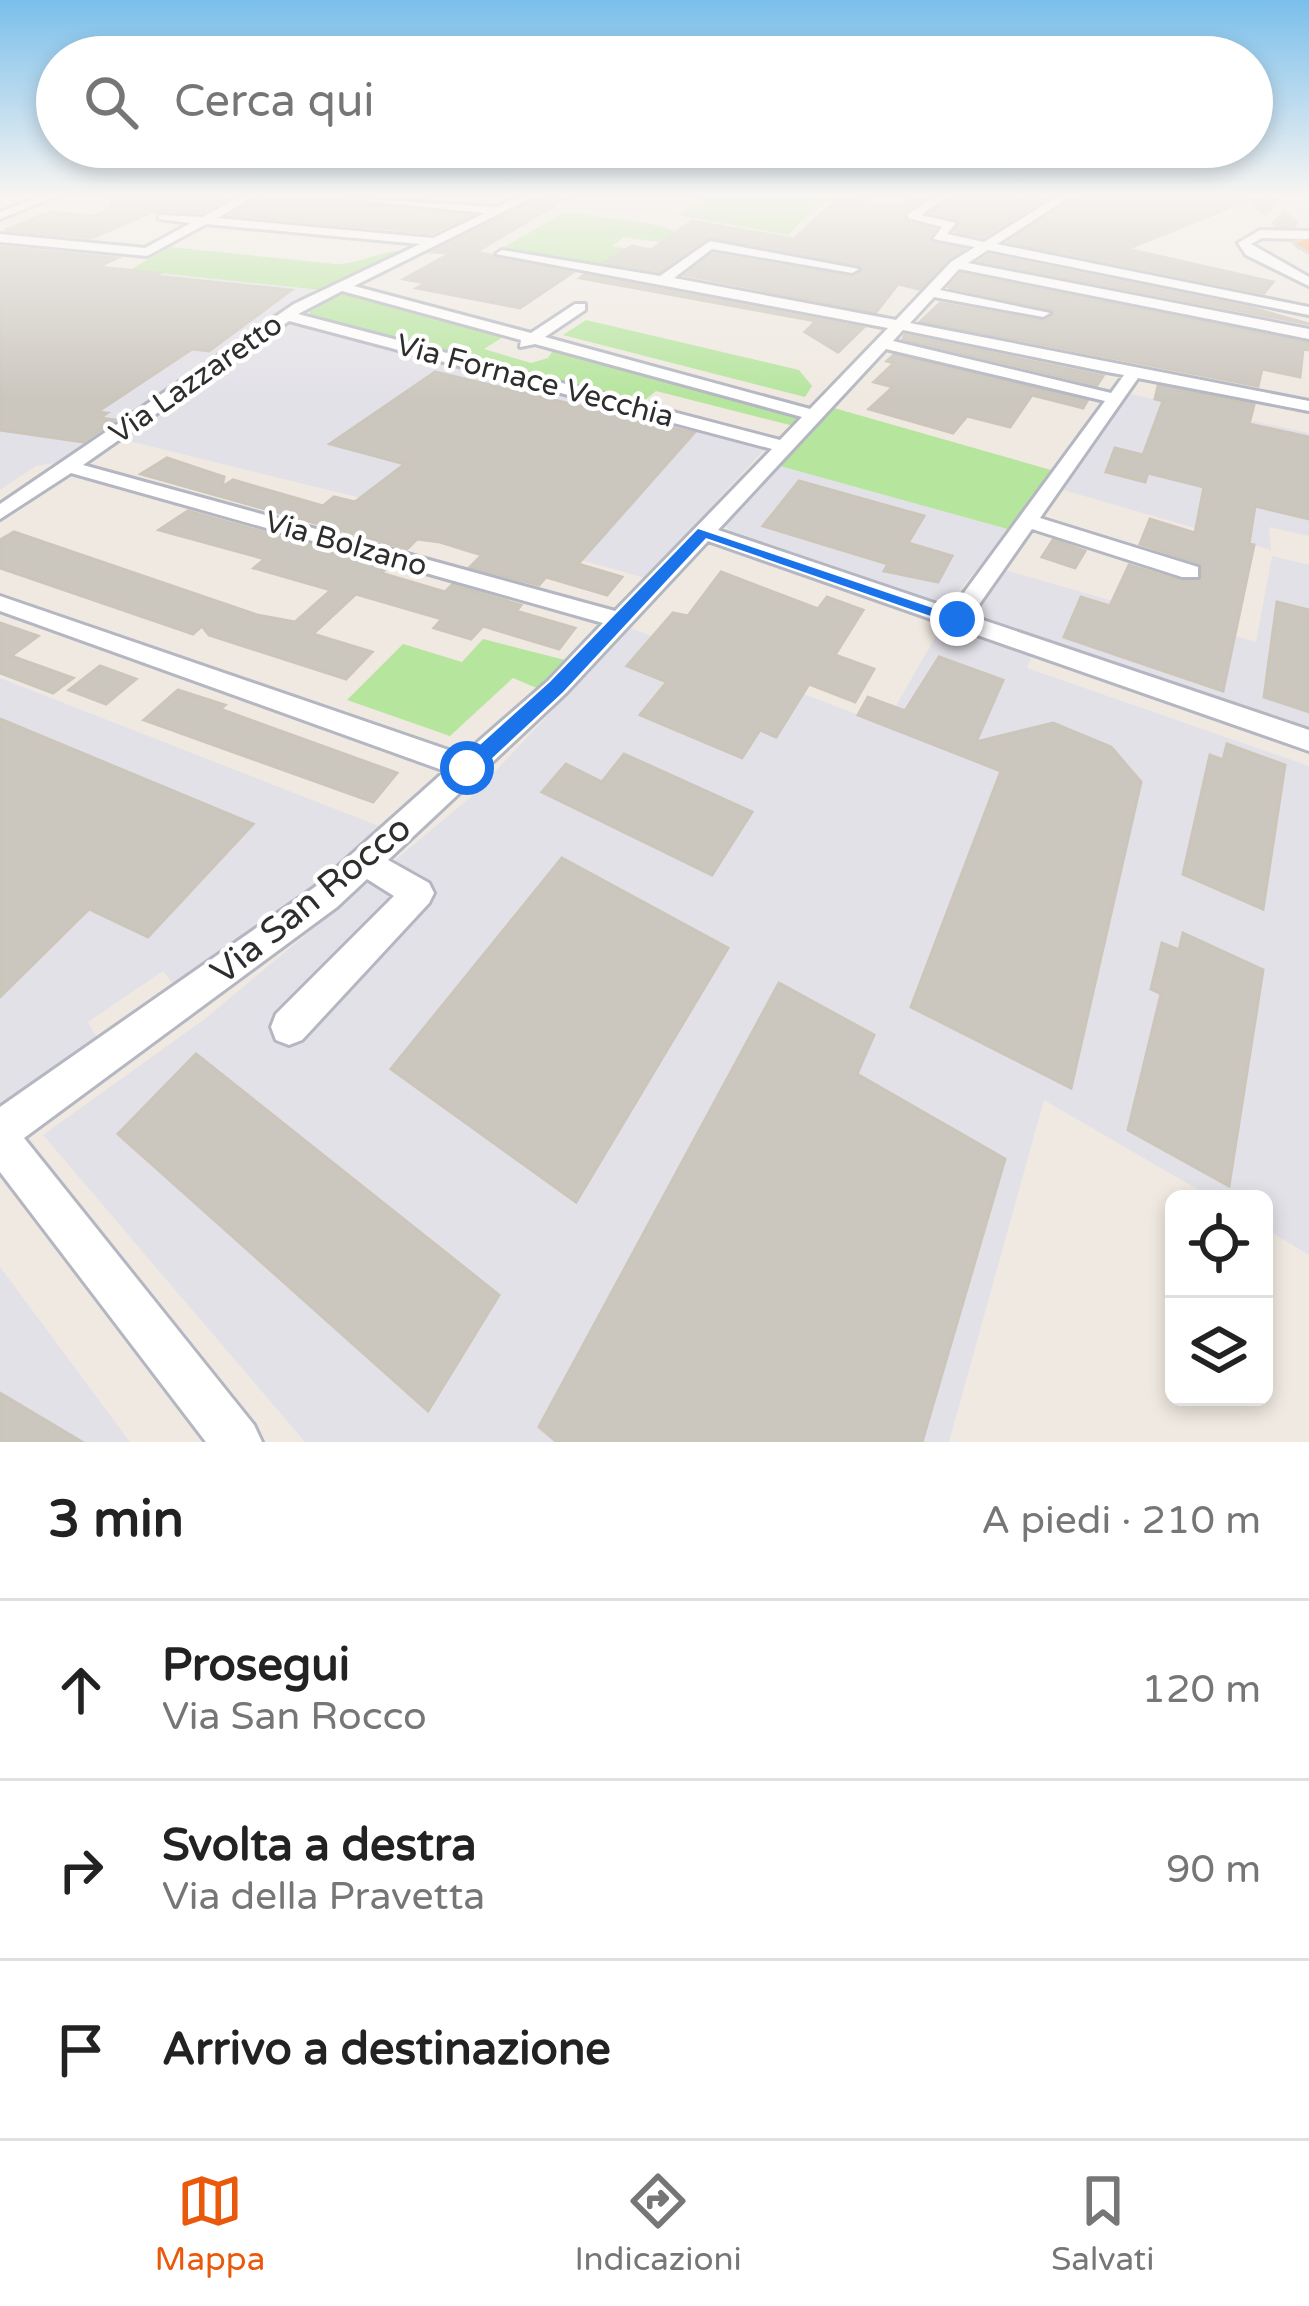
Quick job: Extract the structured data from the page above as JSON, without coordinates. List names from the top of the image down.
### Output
{
  "streets": {
    "street": [
      "Via Lazzaretto",
      "Via Fornace Vecchia",
      "Via Bolzano",
      "Via San Rocco"
    ]
  },
  "crossings": [
    ["Via Lazzaretto", "Via Fornace Vecchia"],
    ["Via Lazzaretto", "Via Bolzano"],
    ["Via Fornace Vecchia", "Via San Rocco"],
    ["Via Bolzano", "Via San Rocco"]
  ],
  "page": {
    "search": "Cerca qui",
    "heading": ["3 min", "A piedi · 210 m"],
    "list": [
      ["Prosegui", "Via San Rocco", "120 m"],
      ["Svolta a destra", "Via della Pravetta", "90 m"],
      "Arrivo a destinazione"
    ],
    "nav": ["Mappa", "Indicazioni", "Salvati"]
  }
}
